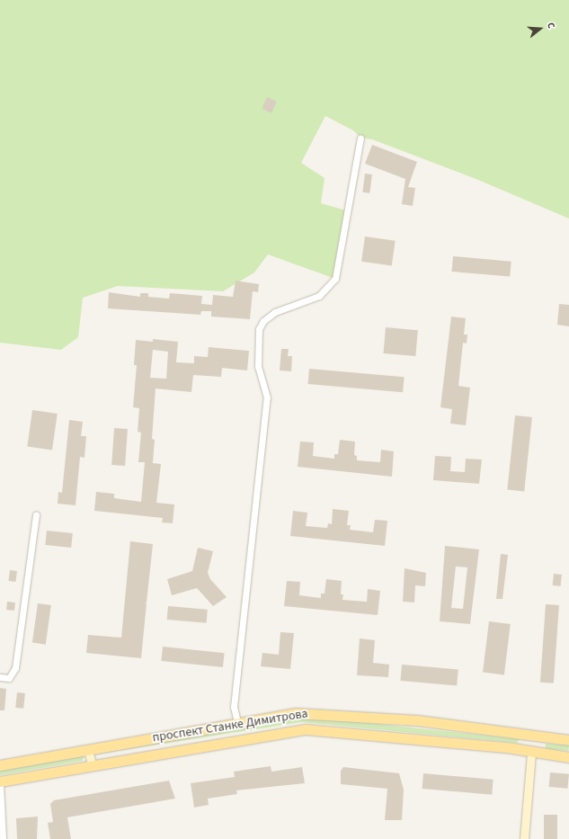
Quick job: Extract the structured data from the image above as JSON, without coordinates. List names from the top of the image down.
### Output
{
  "streets": {
    "main road": ["проспект Станке Димитрова"]
  },
  "north": "right"
}
